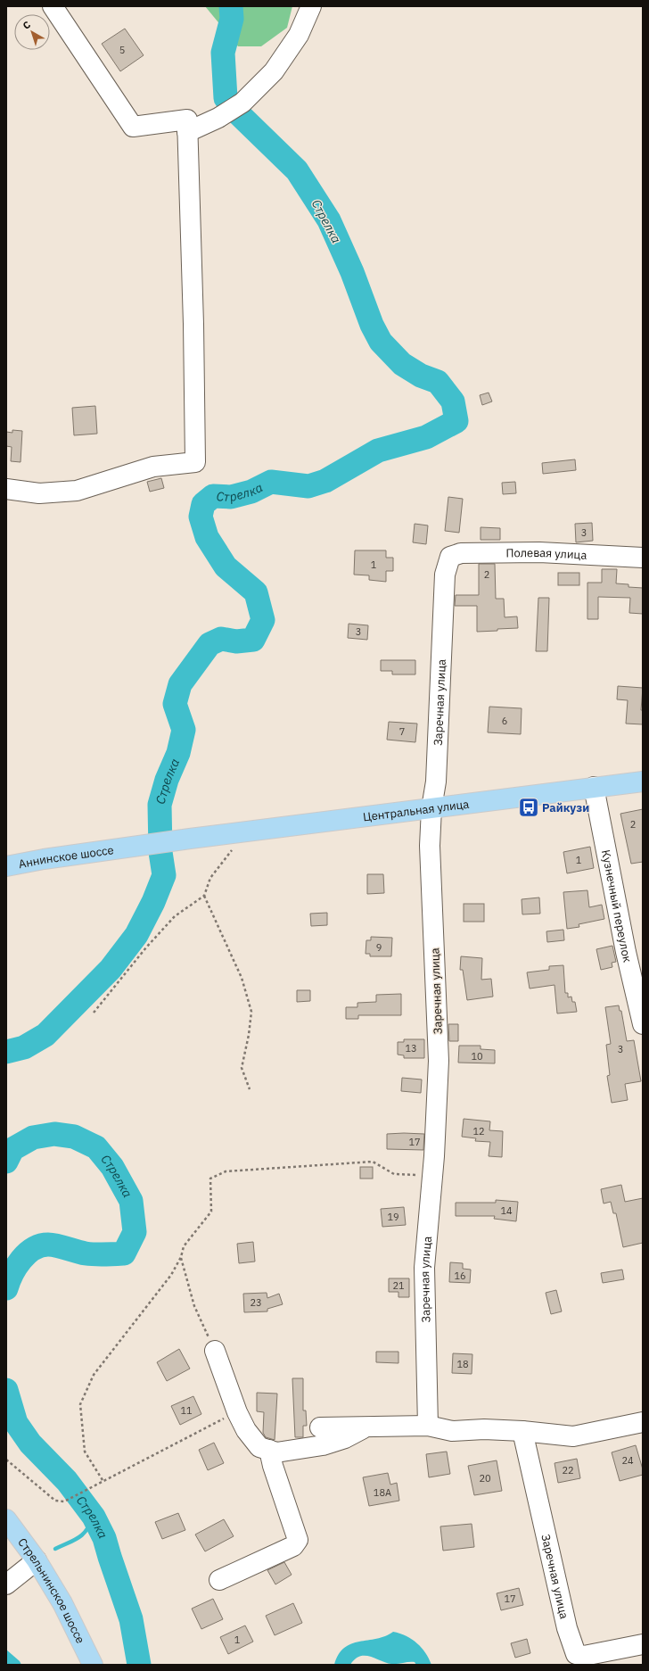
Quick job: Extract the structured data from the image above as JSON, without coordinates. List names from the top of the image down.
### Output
{
  "streets": {
    "main road": ["Центральная улица", "Аннинское шоссе", "Стрельнинское шоссе"],
    "street": ["Полевая улица", "Заречная улица", "Кузнечный переулок"]
  },
  "crossings": [
    ["Полевая улица", "Заречная улица"],
    ["Заречная улица", "Центральная улица"],
    ["Центральная улица", "Аннинское шоссе"],
    ["Центральная улица", "Кузнечный переулок"]
  ],
  "water": ["Стрелка"],
  "places": {
    "bus stop": ["Райкузи"]
  },
  "house_numbers": [
    "5",
    "3",
    "1",
    "2",
    "3",
    "6",
    "7",
    "2",
    "1",
    "9",
    "13",
    "3",
    "10",
    "12",
    "17",
    "14",
    "19",
    "16",
    "21",
    "23",
    "18",
    "11",
    "24",
    "22",
    "20",
    "18А",
    "17",
    "1"
  ],
  "north": "top left"
}
